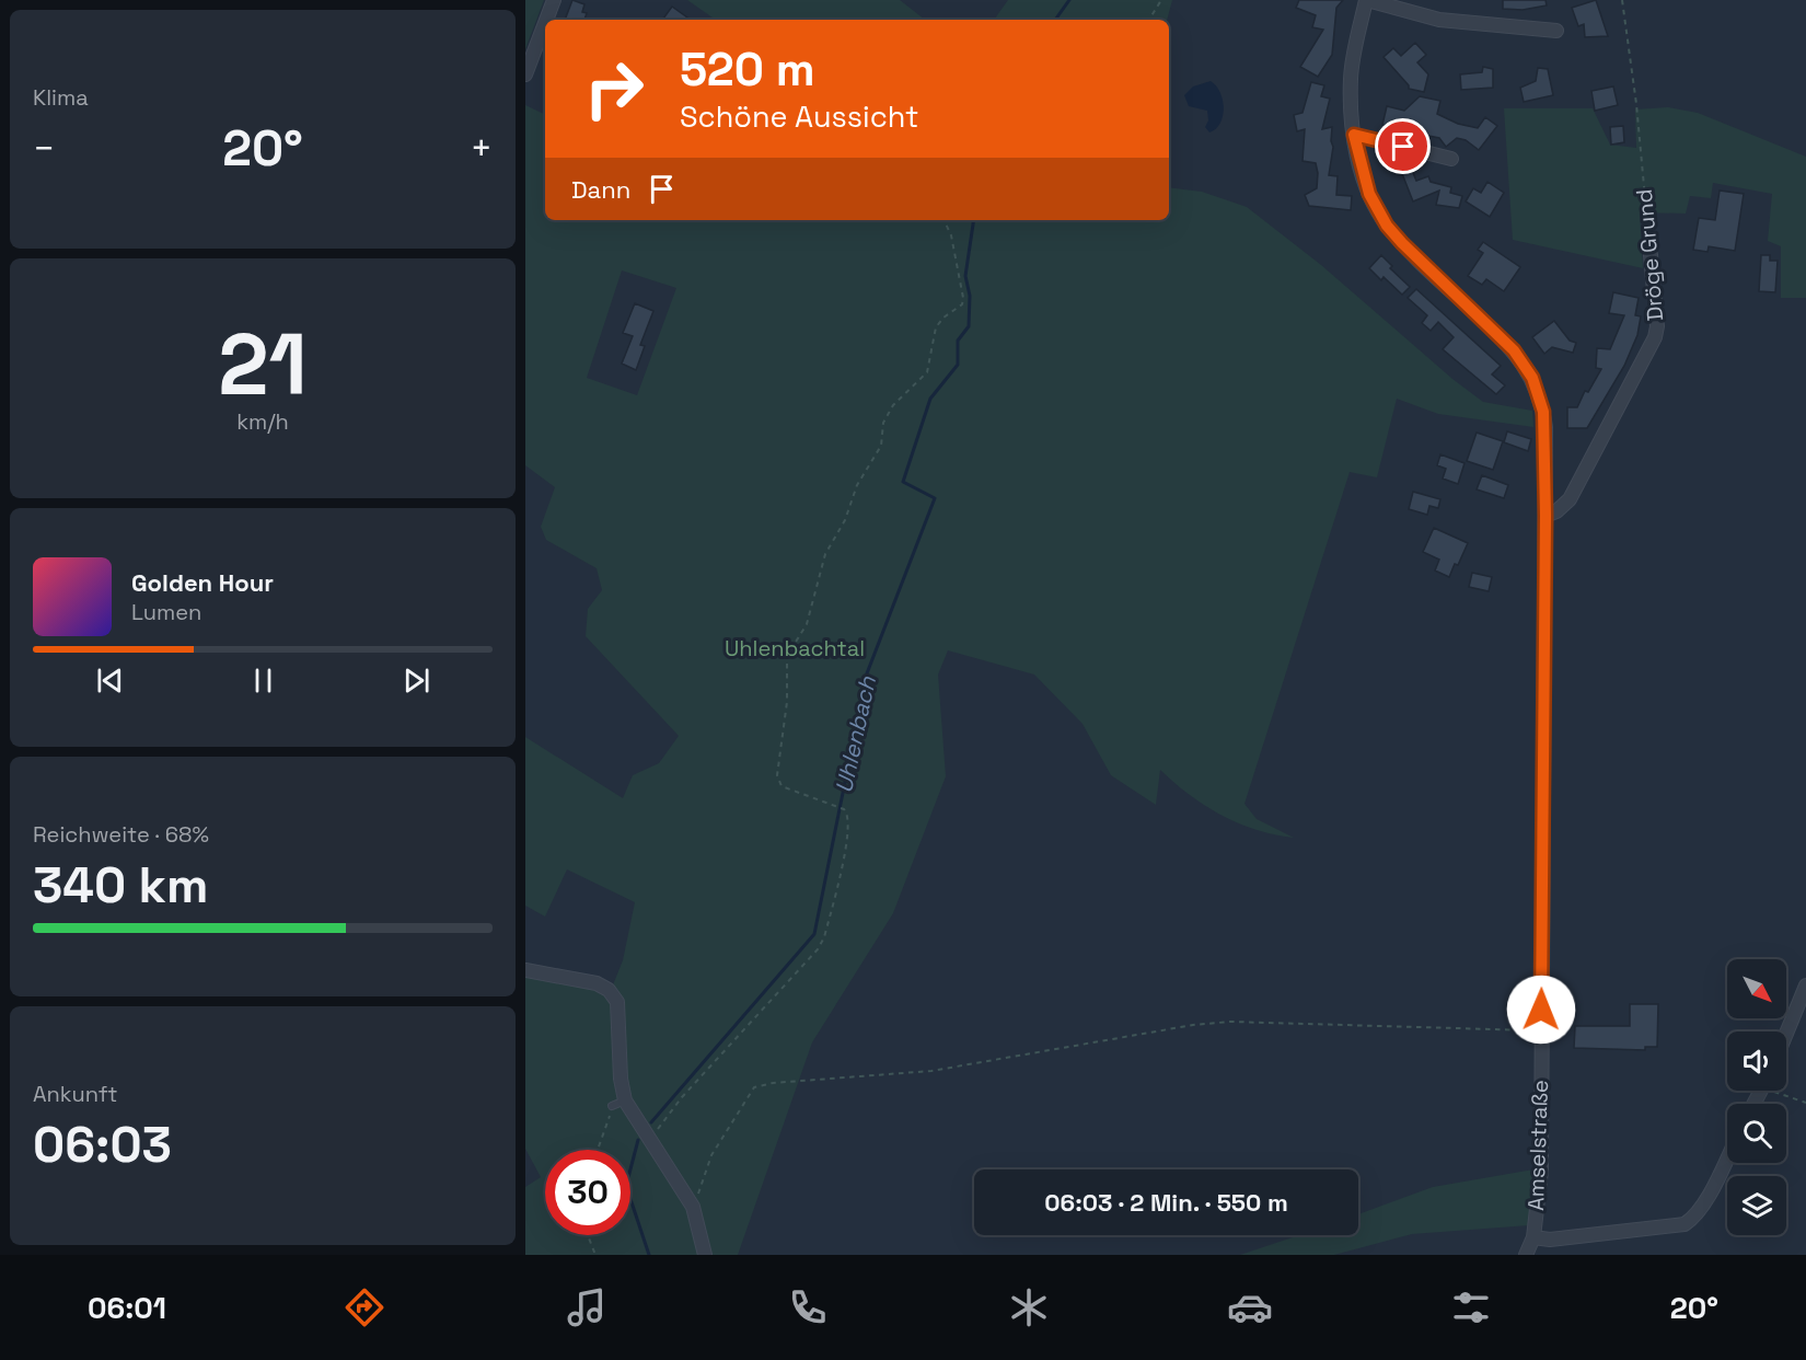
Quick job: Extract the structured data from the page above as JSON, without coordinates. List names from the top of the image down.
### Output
{
  "streets": {
    "street": ["Dröge Grund", "Amselstraße"]
  },
  "crossings": [
    ["Dröge Grund", "Amselstraße"]
  ],
  "water": ["Uhlenbach"],
  "parks": ["Uhlenbachtal"],
  "north": "bottom right",
  "page": {
    "tile": [
      "Klima",
      ["21", "km/h"],
      ["Reichweite · 68%", "340 km"],
      ["Ankunft", "06:03"]
    ],
    "turn": ["520 m", "Schöne Aussicht"],
    "heat": ["−", "20°", "+"],
    "then": "Dann",
    "song": ["Golden Hour", "Lumen"],
    "limit": "30",
    "trip": "06:03 · 2 Min. · 550 m",
    "tabs": ["06:01", "20°"]
  }
}
